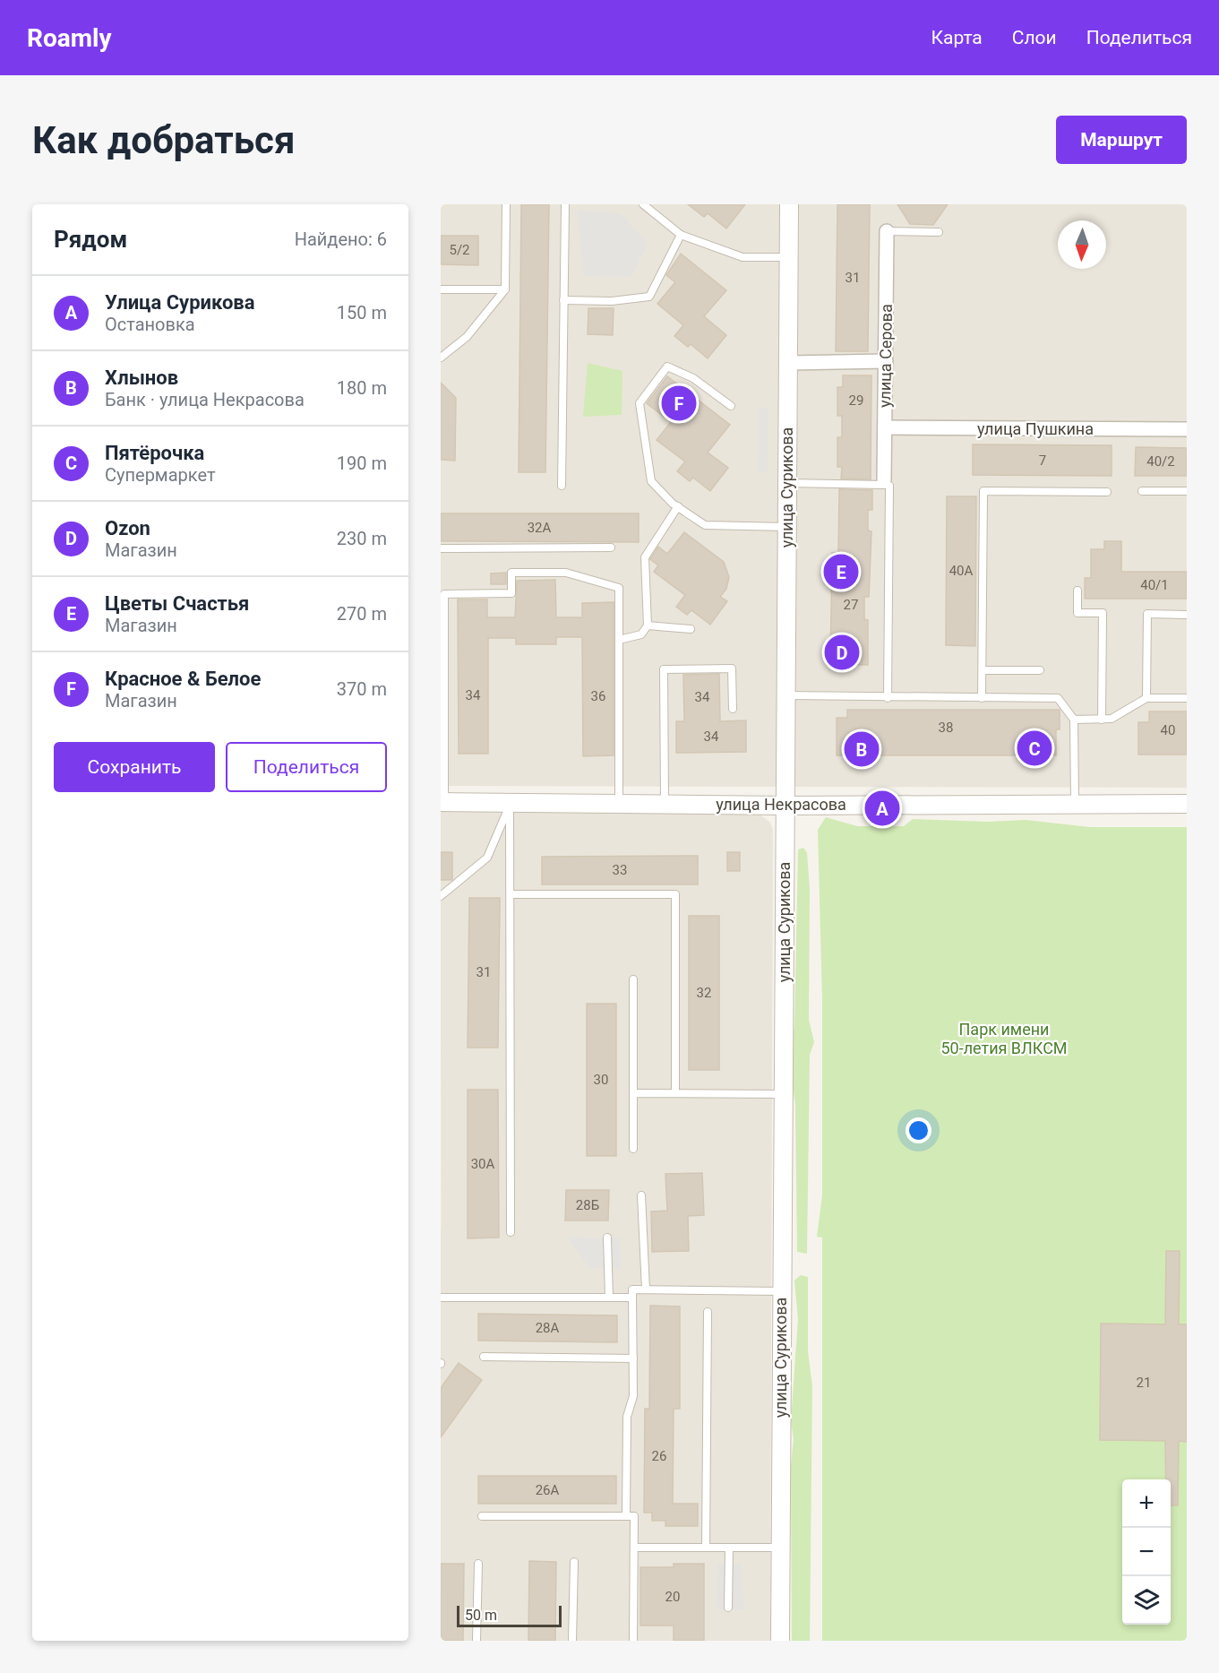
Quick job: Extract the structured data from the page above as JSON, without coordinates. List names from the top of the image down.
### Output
{
  "streets": {
    "street": [
      "улица Серова",
      "улица Пушкина",
      "улица Сурикова",
      "улица Некрасова"
    ]
  },
  "crossings": [
    ["улица Серова", "улица Пушкина"],
    ["улица Сурикова", "улица Некрасова"]
  ],
  "parks": ["Парк имени 50-летия ВЛКСМ"],
  "house_numbers": [
    "5/2",
    "31",
    "29",
    "7",
    "40/2",
    "32А",
    "40А",
    "40/1",
    "27",
    "34",
    "36",
    "34",
    "38",
    "40",
    "34",
    "33",
    "31",
    "32",
    "30",
    "30А",
    "28Б",
    "28А",
    "21",
    "26",
    "26А",
    "20"
  ],
  "scale_bar": "50 m",
  "north": "bottom",
  "page": {
    "header": "Roamly",
    "nav": ["Карта", "Слои", "Поделиться"],
    "buttons": [
      "Маршрут",
      ["Сохранить", "Поделиться"]
    ],
    "title": "Как добраться",
    "heading": ["Рядом", "Найдено: 6"],
    "list": [
      {
        "mark": "A",
        "name": "Улица Сурикова",
        "note": "Остановка",
        "value": "150 m"
      },
      {
        "mark": "B",
        "name": "Хлынов",
        "note": "Банк · улица Некрасова",
        "value": "180 m"
      },
      {
        "mark": "C",
        "name": "Пятёрочка",
        "note": "Супермаркет",
        "value": "190 m"
      },
      {
        "mark": "D",
        "name": "Ozon",
        "note": "Магазин",
        "value": "230 m"
      },
      {
        "mark": "E",
        "name": "Цветы Счастья",
        "note": "Магазин",
        "value": "270 m"
      },
      {
        "mark": "F",
        "name": "Красное & Белое",
        "note": "Магазин",
        "value": "370 m"
      }
    ],
    "pins": [
      "F",
      "E",
      "D",
      "C",
      "B",
      "A"
    ],
    "map_buttons": ["+", "−"],
    "scale": "50 m"
  }
}
